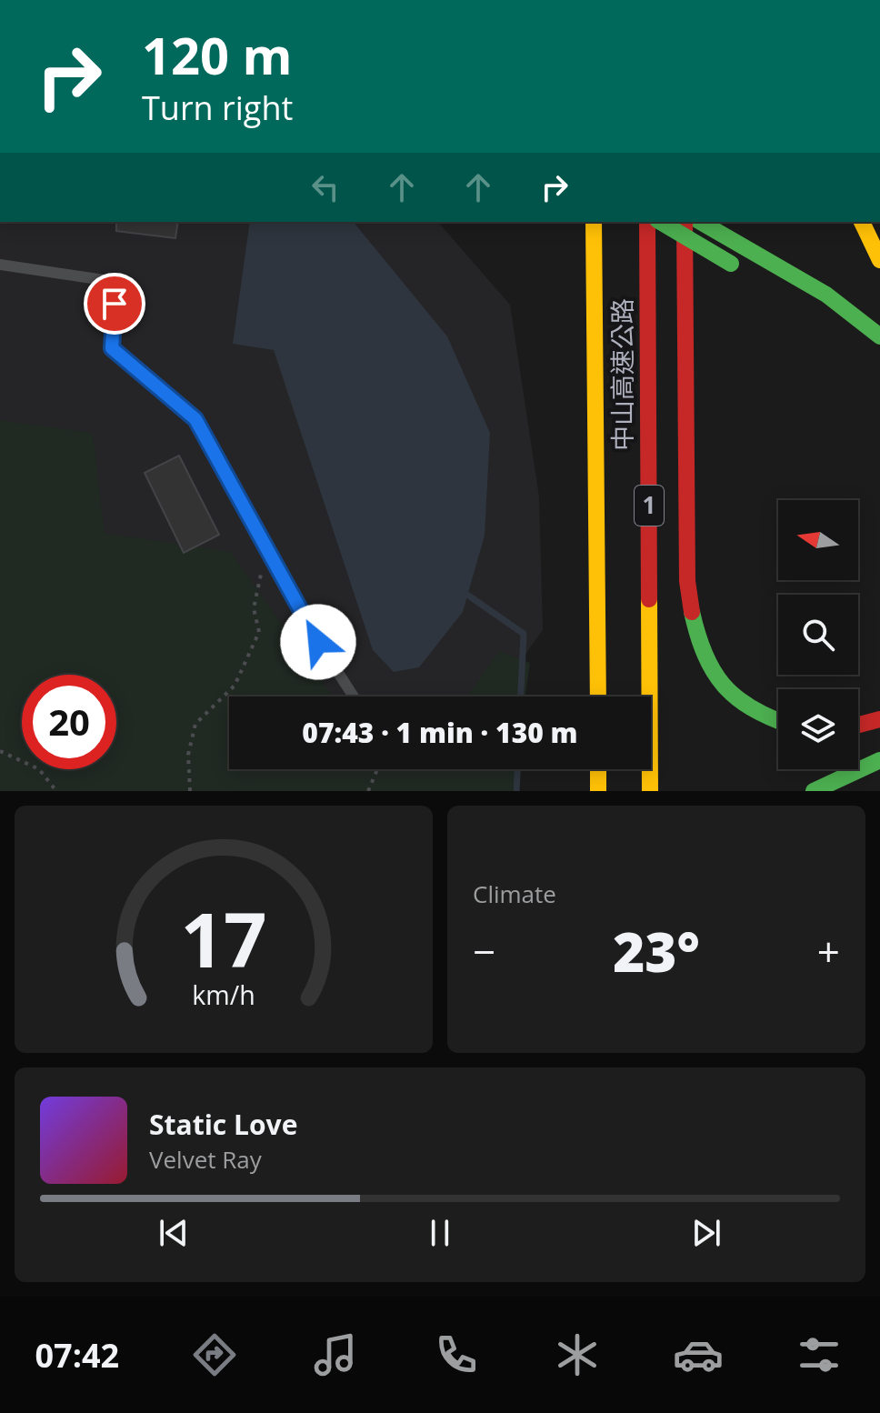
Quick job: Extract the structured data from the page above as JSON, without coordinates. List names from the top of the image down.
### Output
{
  "streets": {
    "highway": ["中山高速公路", "1"]
  },
  "north": "left",
  "page": {
    "turn": ["120 m", "Turn right"],
    "limit": "20",
    "trip": "07:43 · 1 min · 130 m",
    "tile": "Climate",
    "heat": ["−", "23°", "+"],
    "song": ["Static Love", "Velvet Ray"],
    "tabs": "07:42",
    "gauge": ["17", "km/h"]
  }
}
